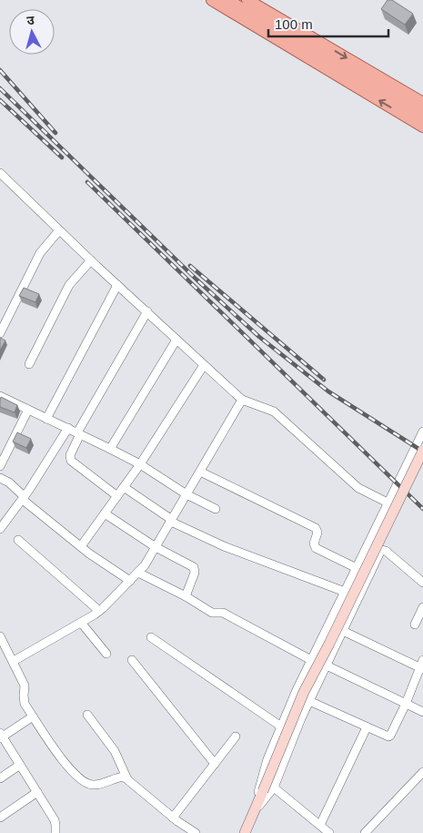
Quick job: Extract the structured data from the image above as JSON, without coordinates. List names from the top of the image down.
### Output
{
  "scale_bar": "100 m",
  "north": "top"
}
